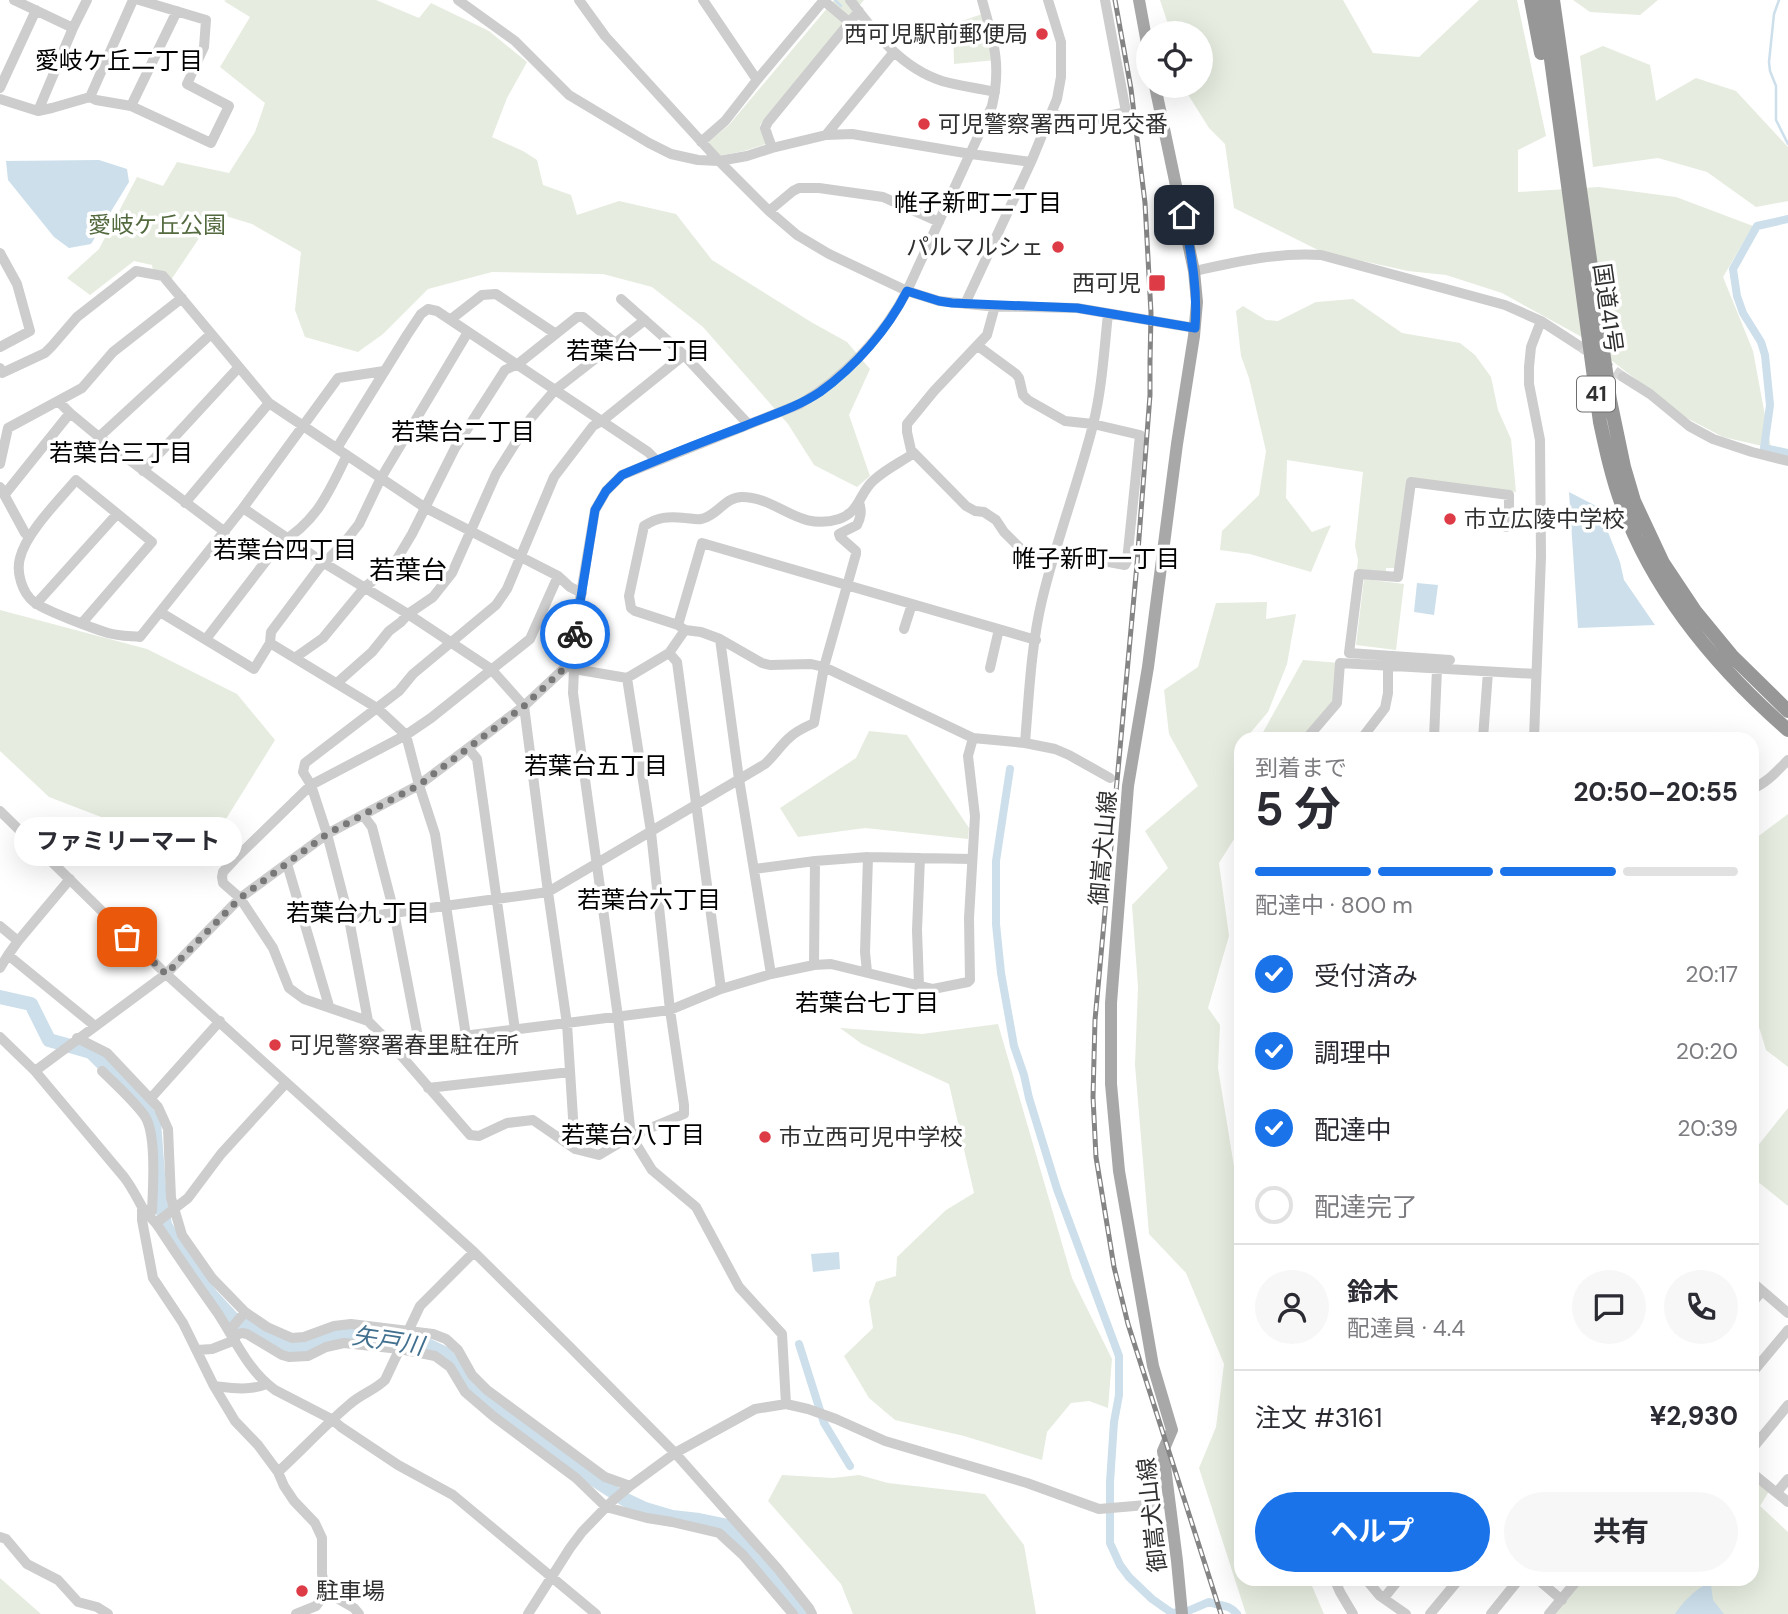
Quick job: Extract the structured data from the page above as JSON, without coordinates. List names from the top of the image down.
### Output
{
  "streets": {
    "highway": ["国道41号", "41"],
    "main road": ["御嵩犬山線"]
  },
  "districts": [
    "愛岐ケ丘二丁目",
    "帷子新町二丁目",
    "若葉台一丁目",
    "若葉台二丁目",
    "若葉台三丁目",
    "若葉台四丁目",
    "帷子新町一丁目",
    "若葉台",
    "若葉台五丁目",
    "若葉台六丁目",
    "若葉台九丁目",
    "若葉台七丁目",
    "若葉台八丁目"
  ],
  "water": ["矢戸川"],
  "parks": ["愛岐ケ丘公園"],
  "places": {
    "other": [
      "西可児駅前郵便局",
      "可児警察署西可児交番",
      "パルマルシェ",
      "市立広陵中学校",
      "ファミリーマート",
      "可児警察署春里駐在所",
      "市立西可児中学校",
      "駐車場"
    ],
    "transit": ["西可児"]
  },
  "page": {
    "heading": ["5 分", "到着まで", "20:50–20:55"],
    "panel": [
      "鈴木",
      "配達員 · 4.4",
      "注文 #3161",
      "¥2,930"
    ],
    "bubble": "ファミリーマート",
    "bar": "配達中 · 800 m",
    "list": [
      ["受付済み", "20:17"],
      ["調理中", "20:20"],
      ["配達中", "20:39"],
      "配達完了"
    ],
    "buttons": ["ヘルプ", "共有"]
  }
}
